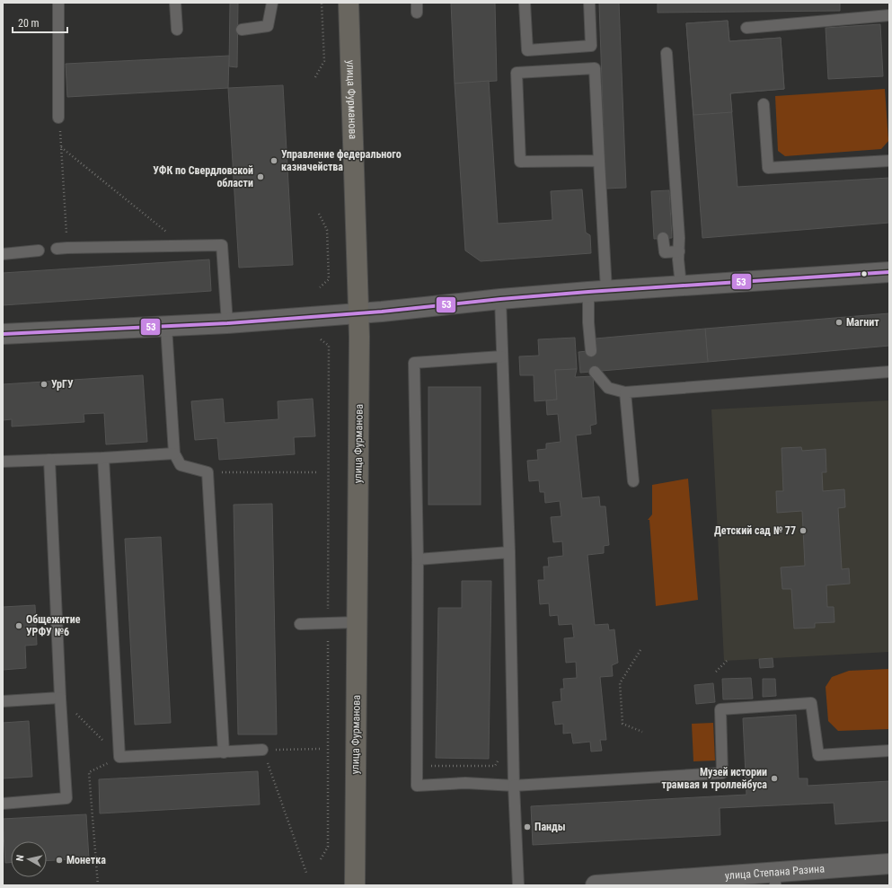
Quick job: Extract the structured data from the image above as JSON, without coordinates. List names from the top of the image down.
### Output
{
  "streets": {
    "main road": ["улица Фурманова", "улица Степана Разина"]
  },
  "places": [
    "Управление федерального казначейства",
    "УФК по Свердловской области",
    "Магнит",
    "УрГУ",
    "Детский сад № 77",
    "Общежитие УРФУ №6",
    "Музей истории трамвая и троллейбуса",
    "Панды",
    "Монетка"
  ],
  "lines": ["transit line 53"],
  "scale_bar": "20 m",
  "north": "left"
}
